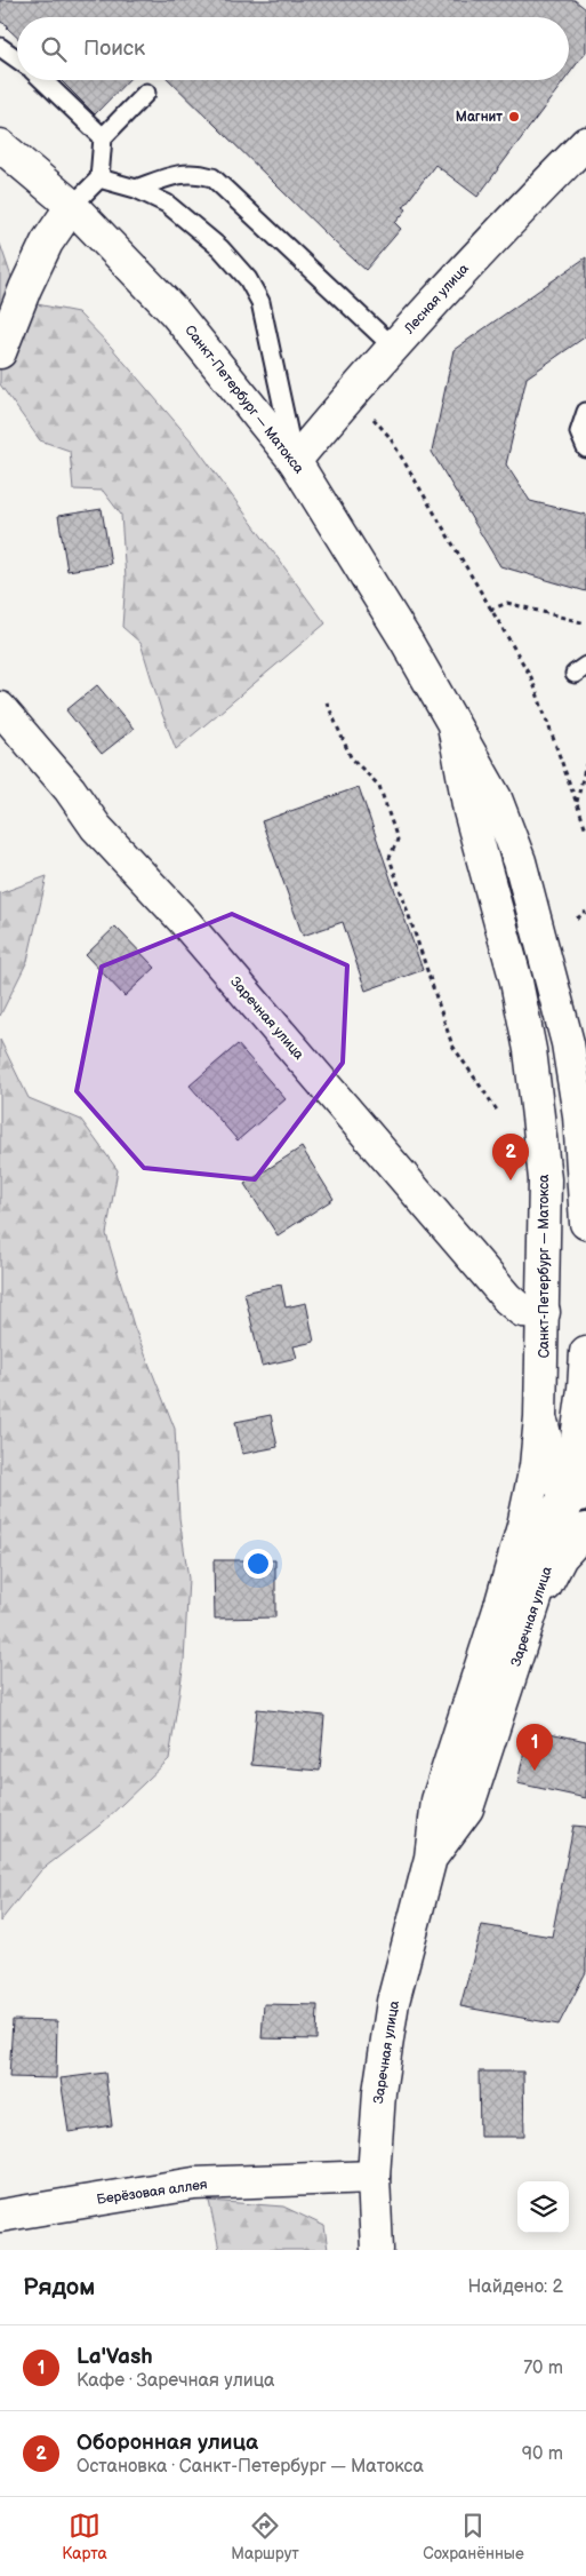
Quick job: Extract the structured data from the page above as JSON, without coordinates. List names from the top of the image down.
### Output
{
  "streets": {
    "main road": [
      "Лесная улица",
      "Санкт-Петербург — Матокса",
      "Заречная улица",
      "Берёзовая аллея"
    ]
  },
  "crossings": [
    ["Лесная улица", "Санкт-Петербург — Матокса"],
    ["Санкт-Петербург — Матокса", "Заречная улица"],
    ["Заречная улица", "Берёзовая аллея"]
  ],
  "places": ["Магнит"],
  "page": {
    "search": "Поиск",
    "pins": ["2", "1"],
    "heading": ["Рядом", "Найдено: 2"],
    "list": [
      {
        "mark": "1",
        "name": "La'Vash",
        "note": "Кафе · Заречная улица",
        "value": "70 m"
      },
      {
        "mark": "2",
        "name": "Оборонная улица",
        "note": "Остановка · Санкт-Петербург — Матокса",
        "value": "90 m"
      }
    ],
    "nav": ["Карта", "Маршрут", "Сохранённые"]
  }
}
